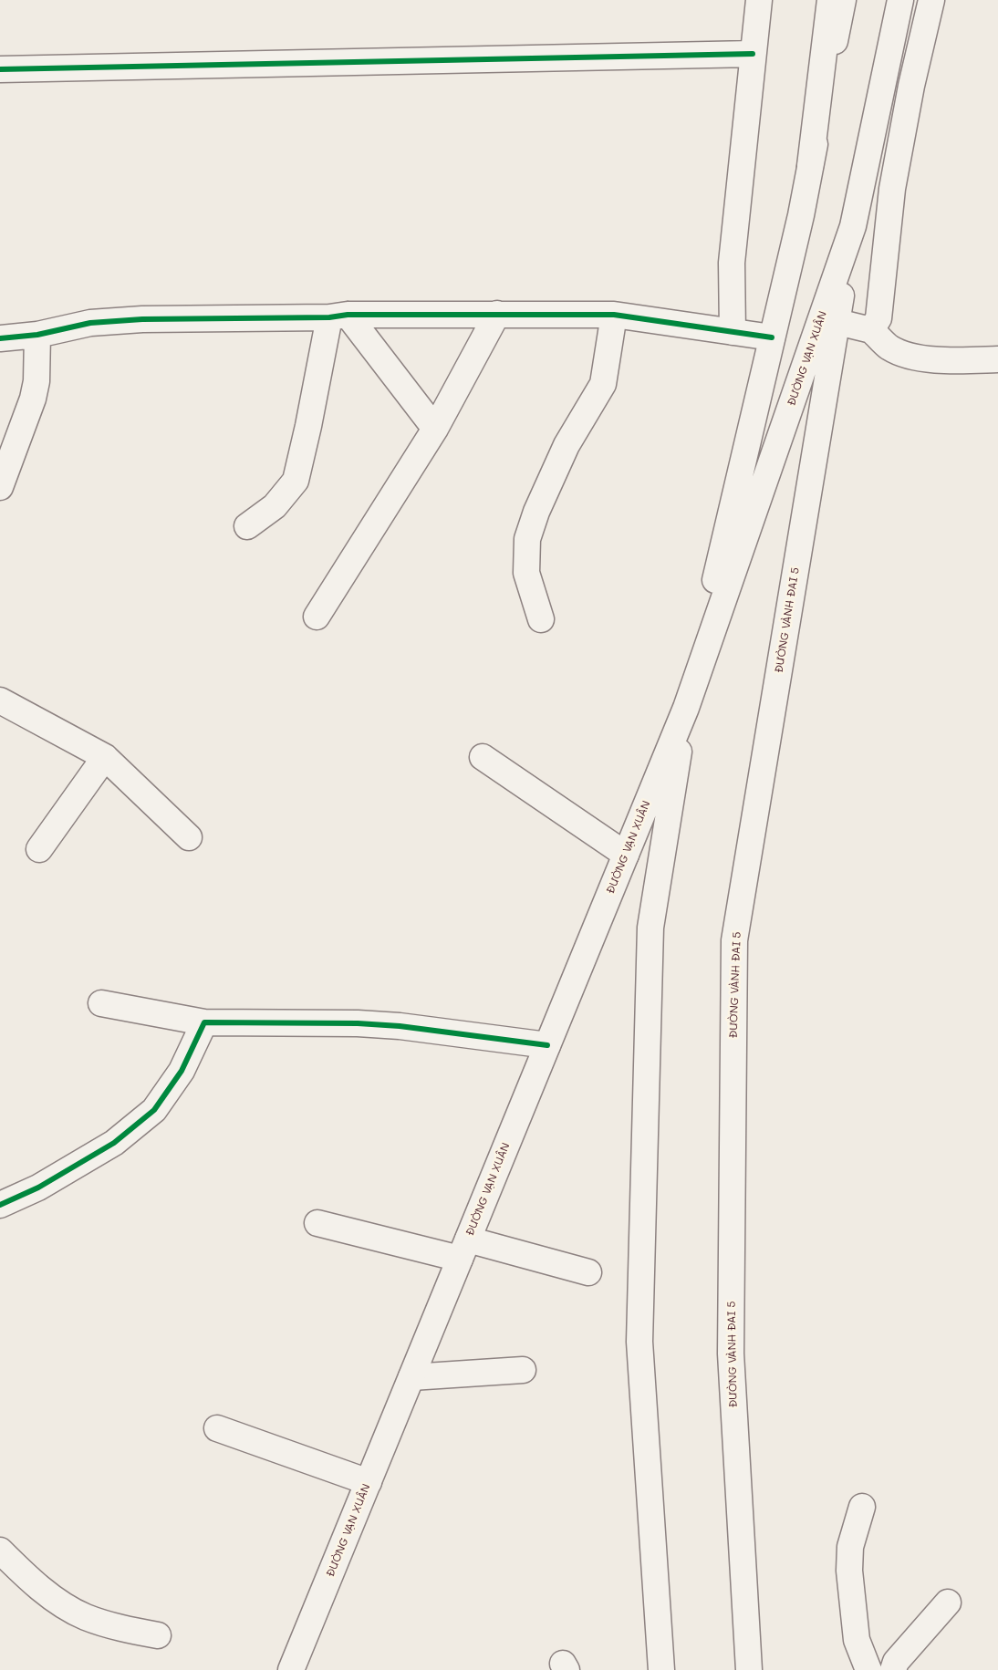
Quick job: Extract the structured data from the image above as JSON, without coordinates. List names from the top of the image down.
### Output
{
  "streets": {
    "main road": ["ĐƯỜNG VẠN XUÂN", "ĐƯỜNG VÀNH ĐAI 5"]
  },
  "crossings": [
    ["ĐƯỜNG VẠN XUÂN", "ĐƯỜNG VÀNH ĐAI 5"]
  ]
}
